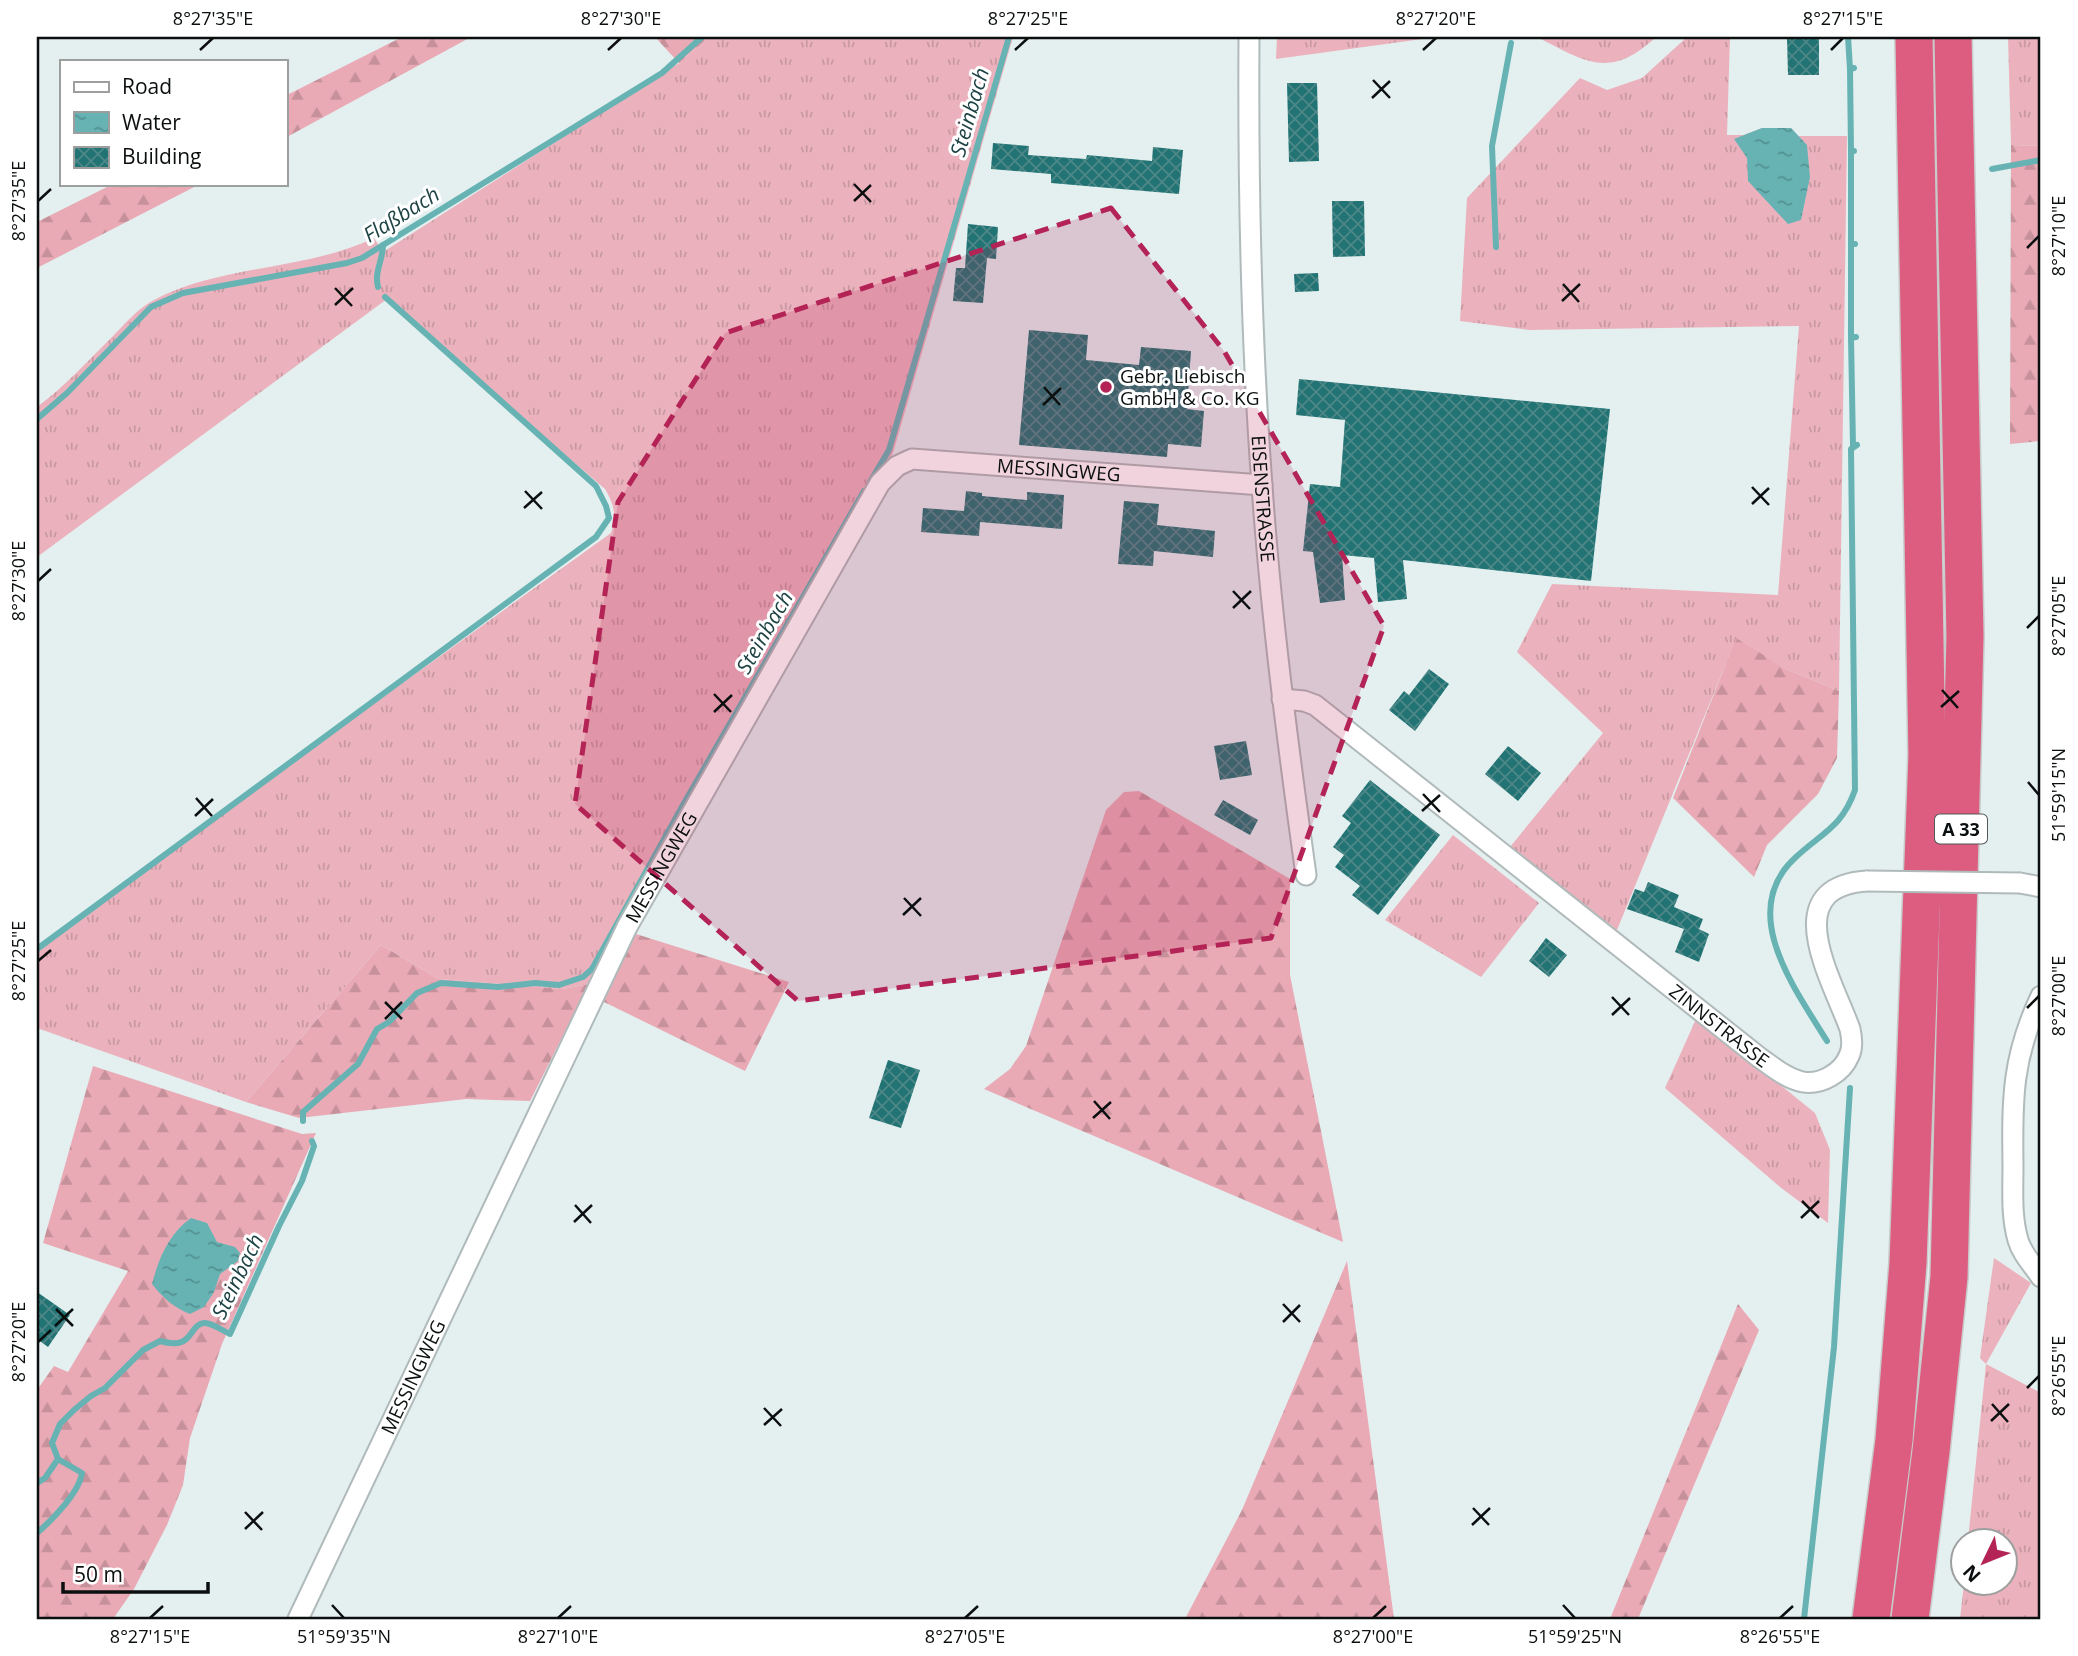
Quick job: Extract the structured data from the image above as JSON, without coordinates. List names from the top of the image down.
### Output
{
  "streets": {
    "highway": ["A 33"],
    "street": ["MESSINGWEG", "EISENSTRASSE", "ZINNSTRASSE"]
  },
  "crossings": [
    ["MESSINGWEG", "EISENSTRASSE"],
    ["EISENSTRASSE", "ZINNSTRASSE"]
  ],
  "water": ["Steinbach", "Flaßbach"],
  "places": ["Gebr. Liebisch GmbH & Co. KG"],
  "legend": ["Road", "Water", "Building"],
  "scale_bar": "50 m",
  "north": "bottom left",
  "coordinates": [
    "8°27'35\"E",
    "8°27'30\"E",
    "8°27'25\"E",
    "8°27'20\"E",
    "8°27'15\"E",
    "8°27'10\"E",
    "8°27'05\"E",
    "51°59'15\"N",
    "8°27'00\"E",
    "8°26'55\"E",
    "51°59'35\"N",
    "51°59'25\"N"
  ]
}
